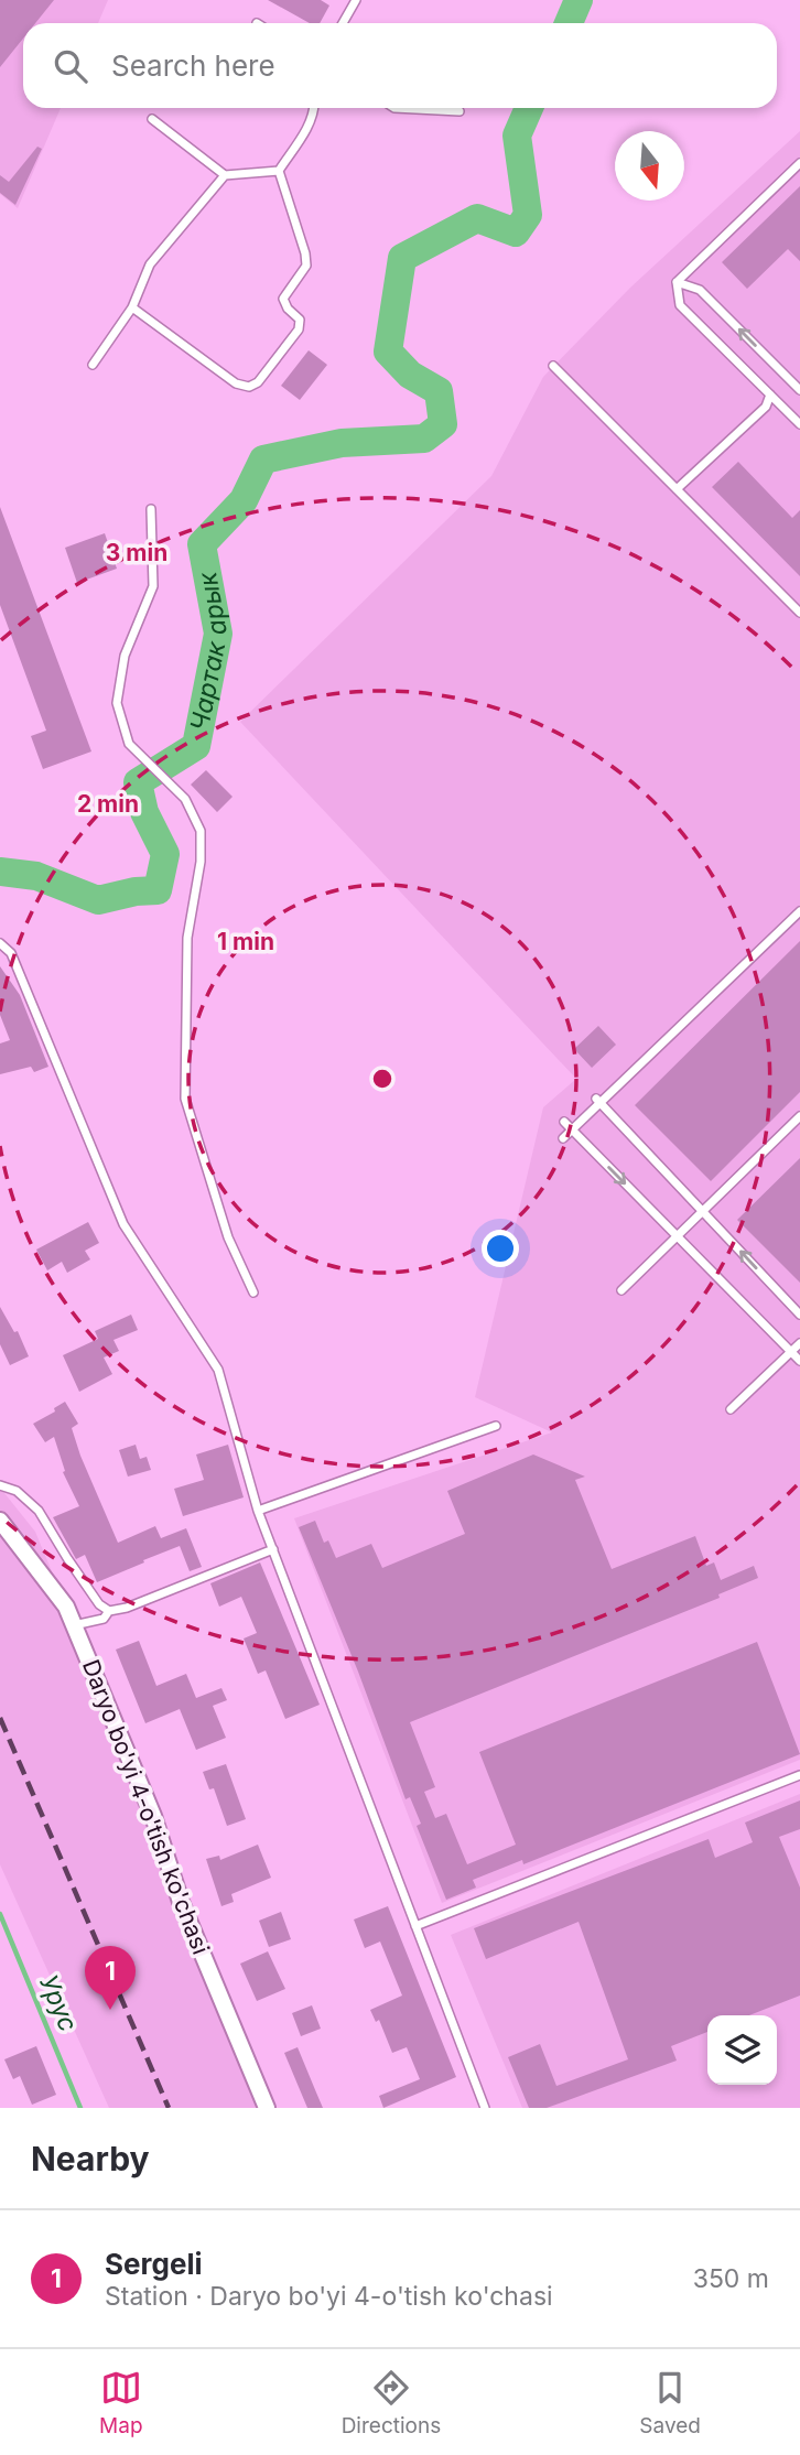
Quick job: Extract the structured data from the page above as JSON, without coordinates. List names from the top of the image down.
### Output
{
  "streets": {
    "street": ["Daryo bo'yi 4-o'tish ko'chasi"]
  },
  "water": ["Чартак арык", "Урус"],
  "north": "bottom",
  "page": {
    "search": "Search here",
    "pins": "1",
    "heading": "Nearby",
    "list": [
      {
        "mark": "1",
        "name": "Sergeli",
        "note": "Station · Daryo bo'yi 4-o'tish ko'chasi",
        "value": "350 m"
      }
    ],
    "nav": ["Map", "Directions", "Saved"]
  },
  "rings": ["3 min", "2 min", "1 min"]
}
